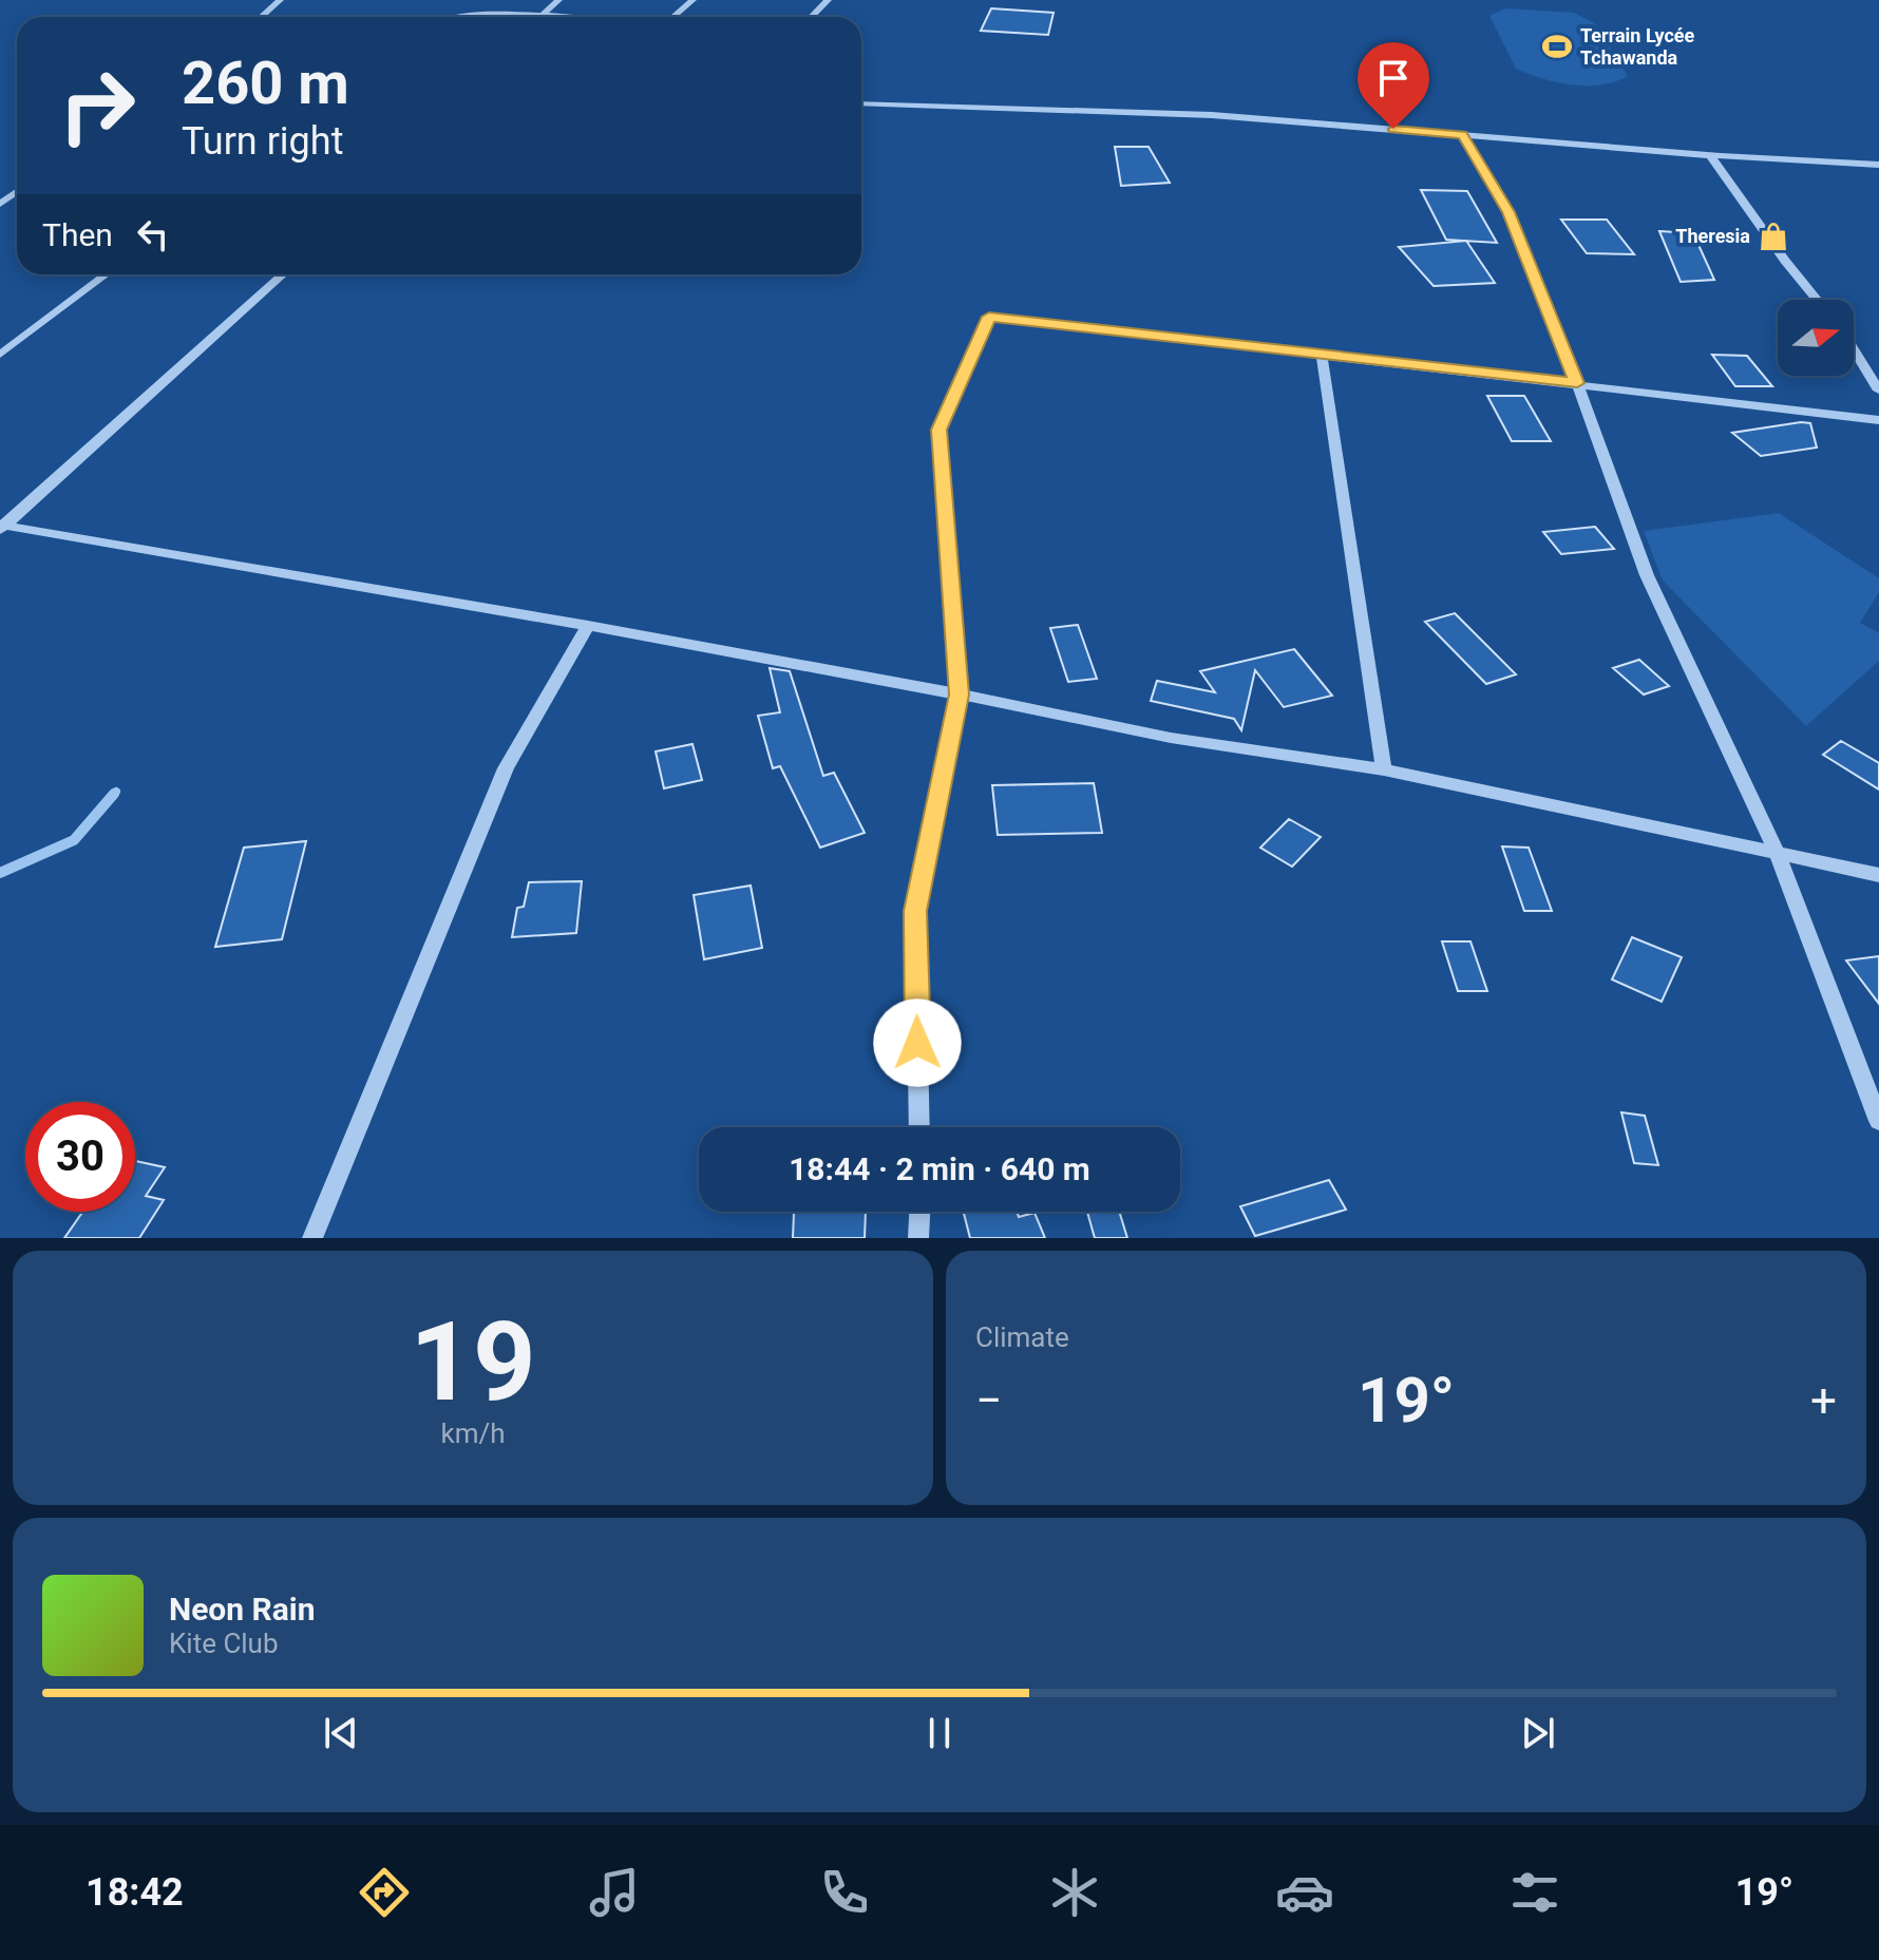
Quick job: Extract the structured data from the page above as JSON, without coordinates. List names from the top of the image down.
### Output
{
  "places": {
    "sports": ["Terrain Lycée Tchawanda"],
    "shop": ["Theresia"]
  },
  "north": "right",
  "page": {
    "turn": ["260 m", "Turn right"],
    "then": "Then",
    "limit": "30",
    "trip": "18:44 · 2 min · 640 m",
    "tile": [
      ["19", "km/h"],
      "Climate"
    ],
    "heat": ["−", "19°", "+"],
    "song": ["Neon Rain", "Kite Club"],
    "tabs": ["18:42", "19°"]
  }
}
